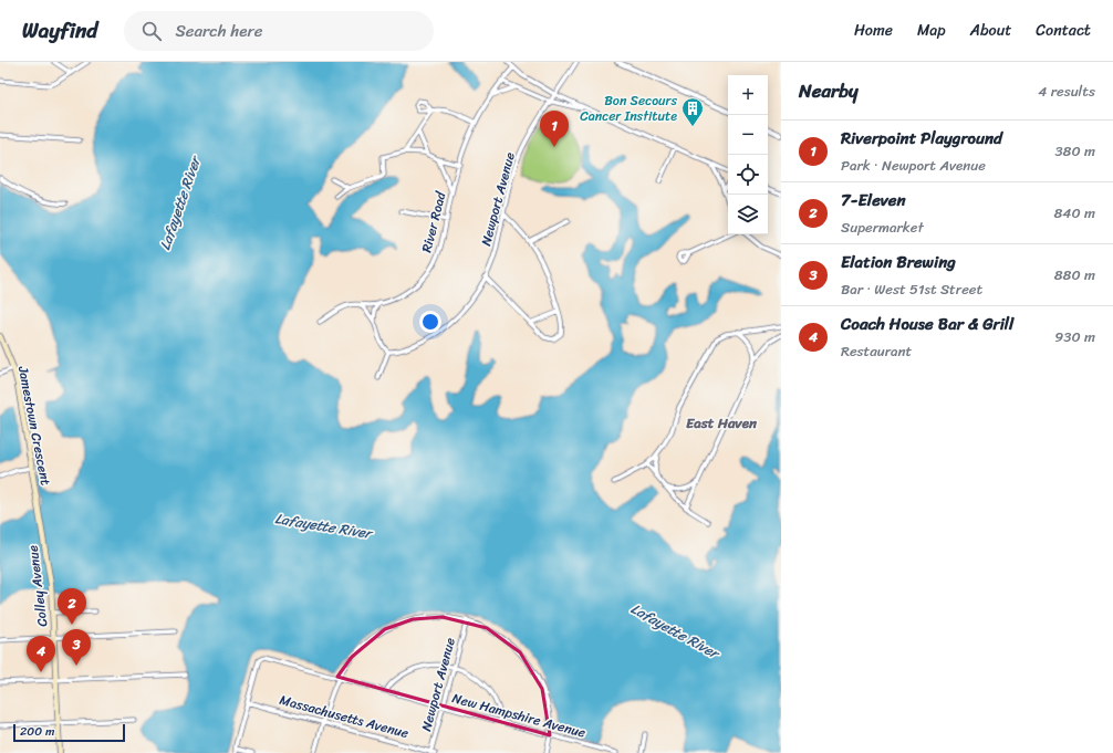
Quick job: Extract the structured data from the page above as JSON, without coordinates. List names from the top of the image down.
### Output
{
  "streets": {
    "main road": ["Jamestown Crescent", "Colley Avenue"],
    "street": [
      "Newport Avenue",
      "River Road",
      "New Hampshire Avenue",
      "Massachusetts Avenue"
    ]
  },
  "crossings": [
    ["Newport Avenue", "New Hampshire Avenue"],
    ["Newport Avenue", "Massachusetts Avenue"],
    ["Jamestown Crescent", "Colley Avenue"],
    ["New Hampshire Avenue", "Massachusetts Avenue"]
  ],
  "districts": ["East Haven"],
  "water": ["Lafayette River"],
  "places": {
    "building": ["Bon Secours Cancer Institute"]
  },
  "scale_bar": "200 m",
  "page": {
    "header": "Wayfind",
    "search": "Search here",
    "nav": [
      "Home",
      "Map",
      "About",
      "Contact"
    ],
    "heading": ["Nearby", "4 results"],
    "map_buttons": ["+", "−"],
    "pins": [
      "1",
      "2",
      "3",
      "4"
    ],
    "list": [
      {
        "mark": "1",
        "name": "Riverpoint Playground",
        "note": "Park · Newport Avenue",
        "value": "380 m"
      },
      {
        "mark": "2",
        "name": "7-Eleven",
        "note": "Supermarket",
        "value": "840 m"
      },
      {
        "mark": "3",
        "name": "Elation Brewing",
        "note": "Bar · West 51st Street",
        "value": "880 m"
      },
      {
        "mark": "4",
        "name": "Coach House Bar & Grill",
        "note": "Restaurant",
        "value": "930 m"
      }
    ],
    "scale": "200 m"
  }
}
